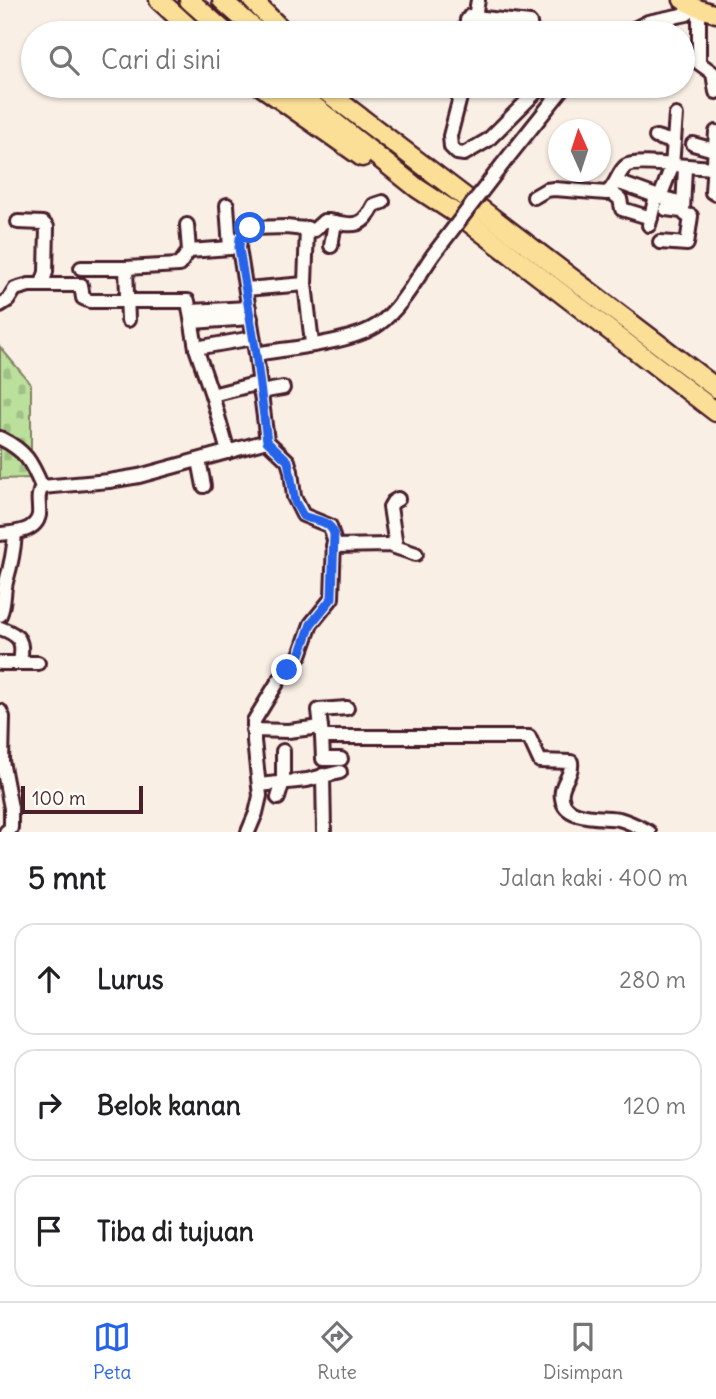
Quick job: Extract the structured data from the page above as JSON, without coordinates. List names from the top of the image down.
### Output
{
  "scale_bar": "100 m",
  "north": "top",
  "page": {
    "search": "Cari di sini",
    "scale": "100 m",
    "heading": ["5 mnt", "Jalan kaki · 400 m"],
    "list": [
      ["Lurus", "280 m"],
      ["Belok kanan", "120 m"],
      "Tiba di tujuan"
    ],
    "nav": ["Peta", "Rute", "Disimpan"]
  }
}
